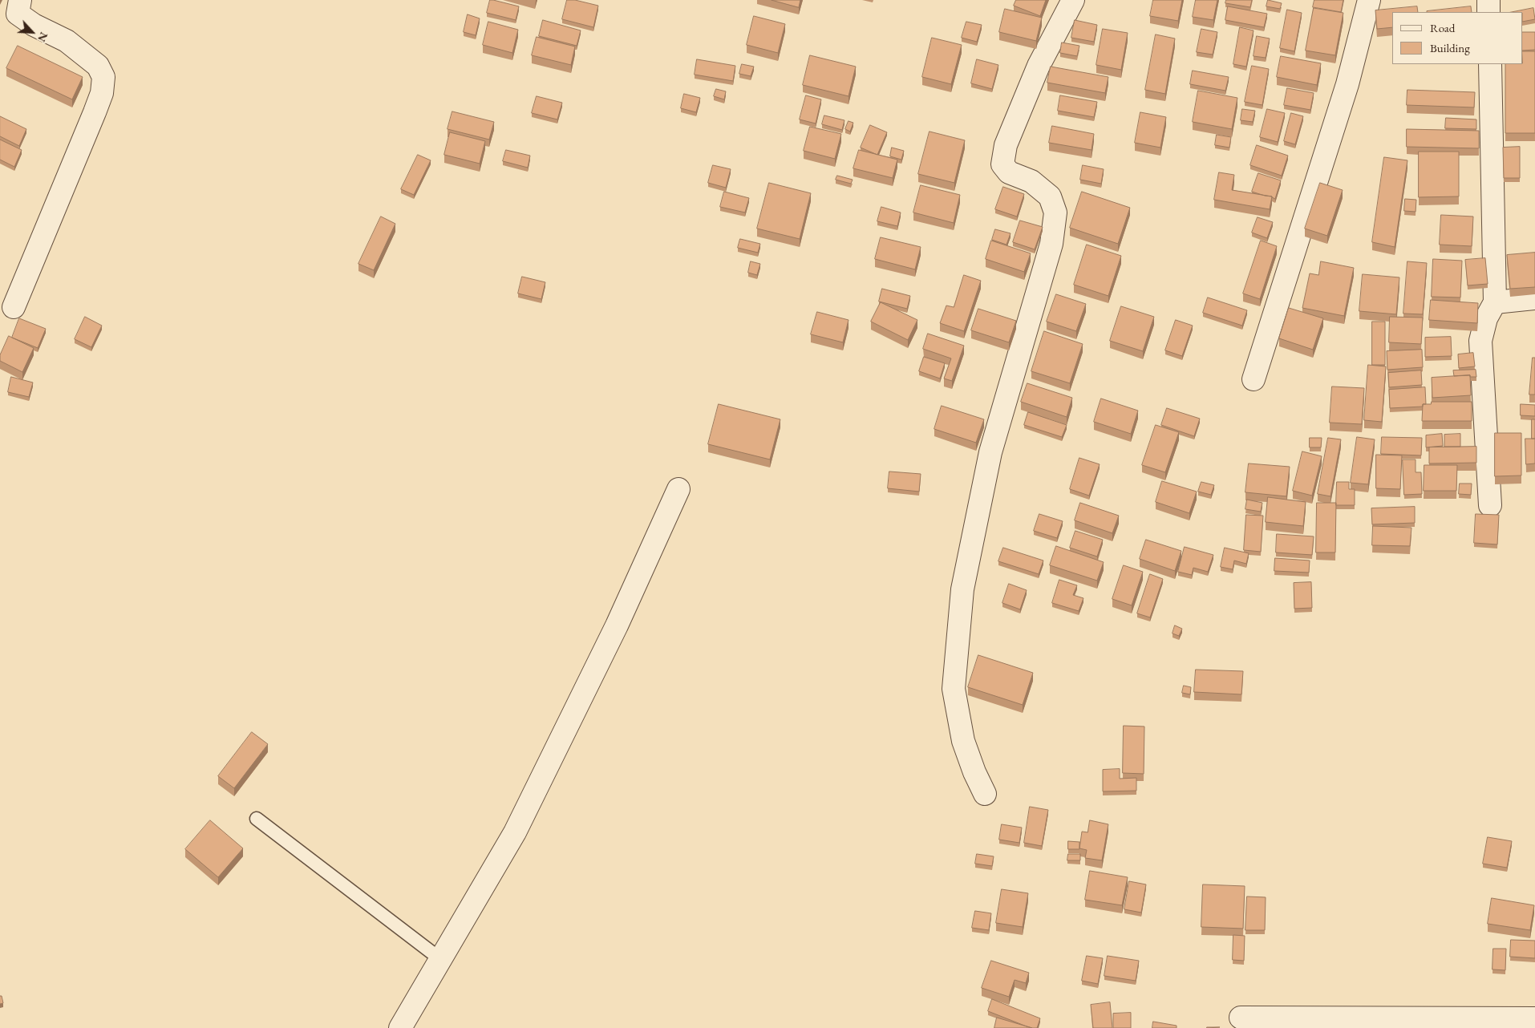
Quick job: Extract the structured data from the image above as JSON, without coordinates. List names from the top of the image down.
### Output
{
  "legend": ["Road", "Building"],
  "north": "bottom right"
}
